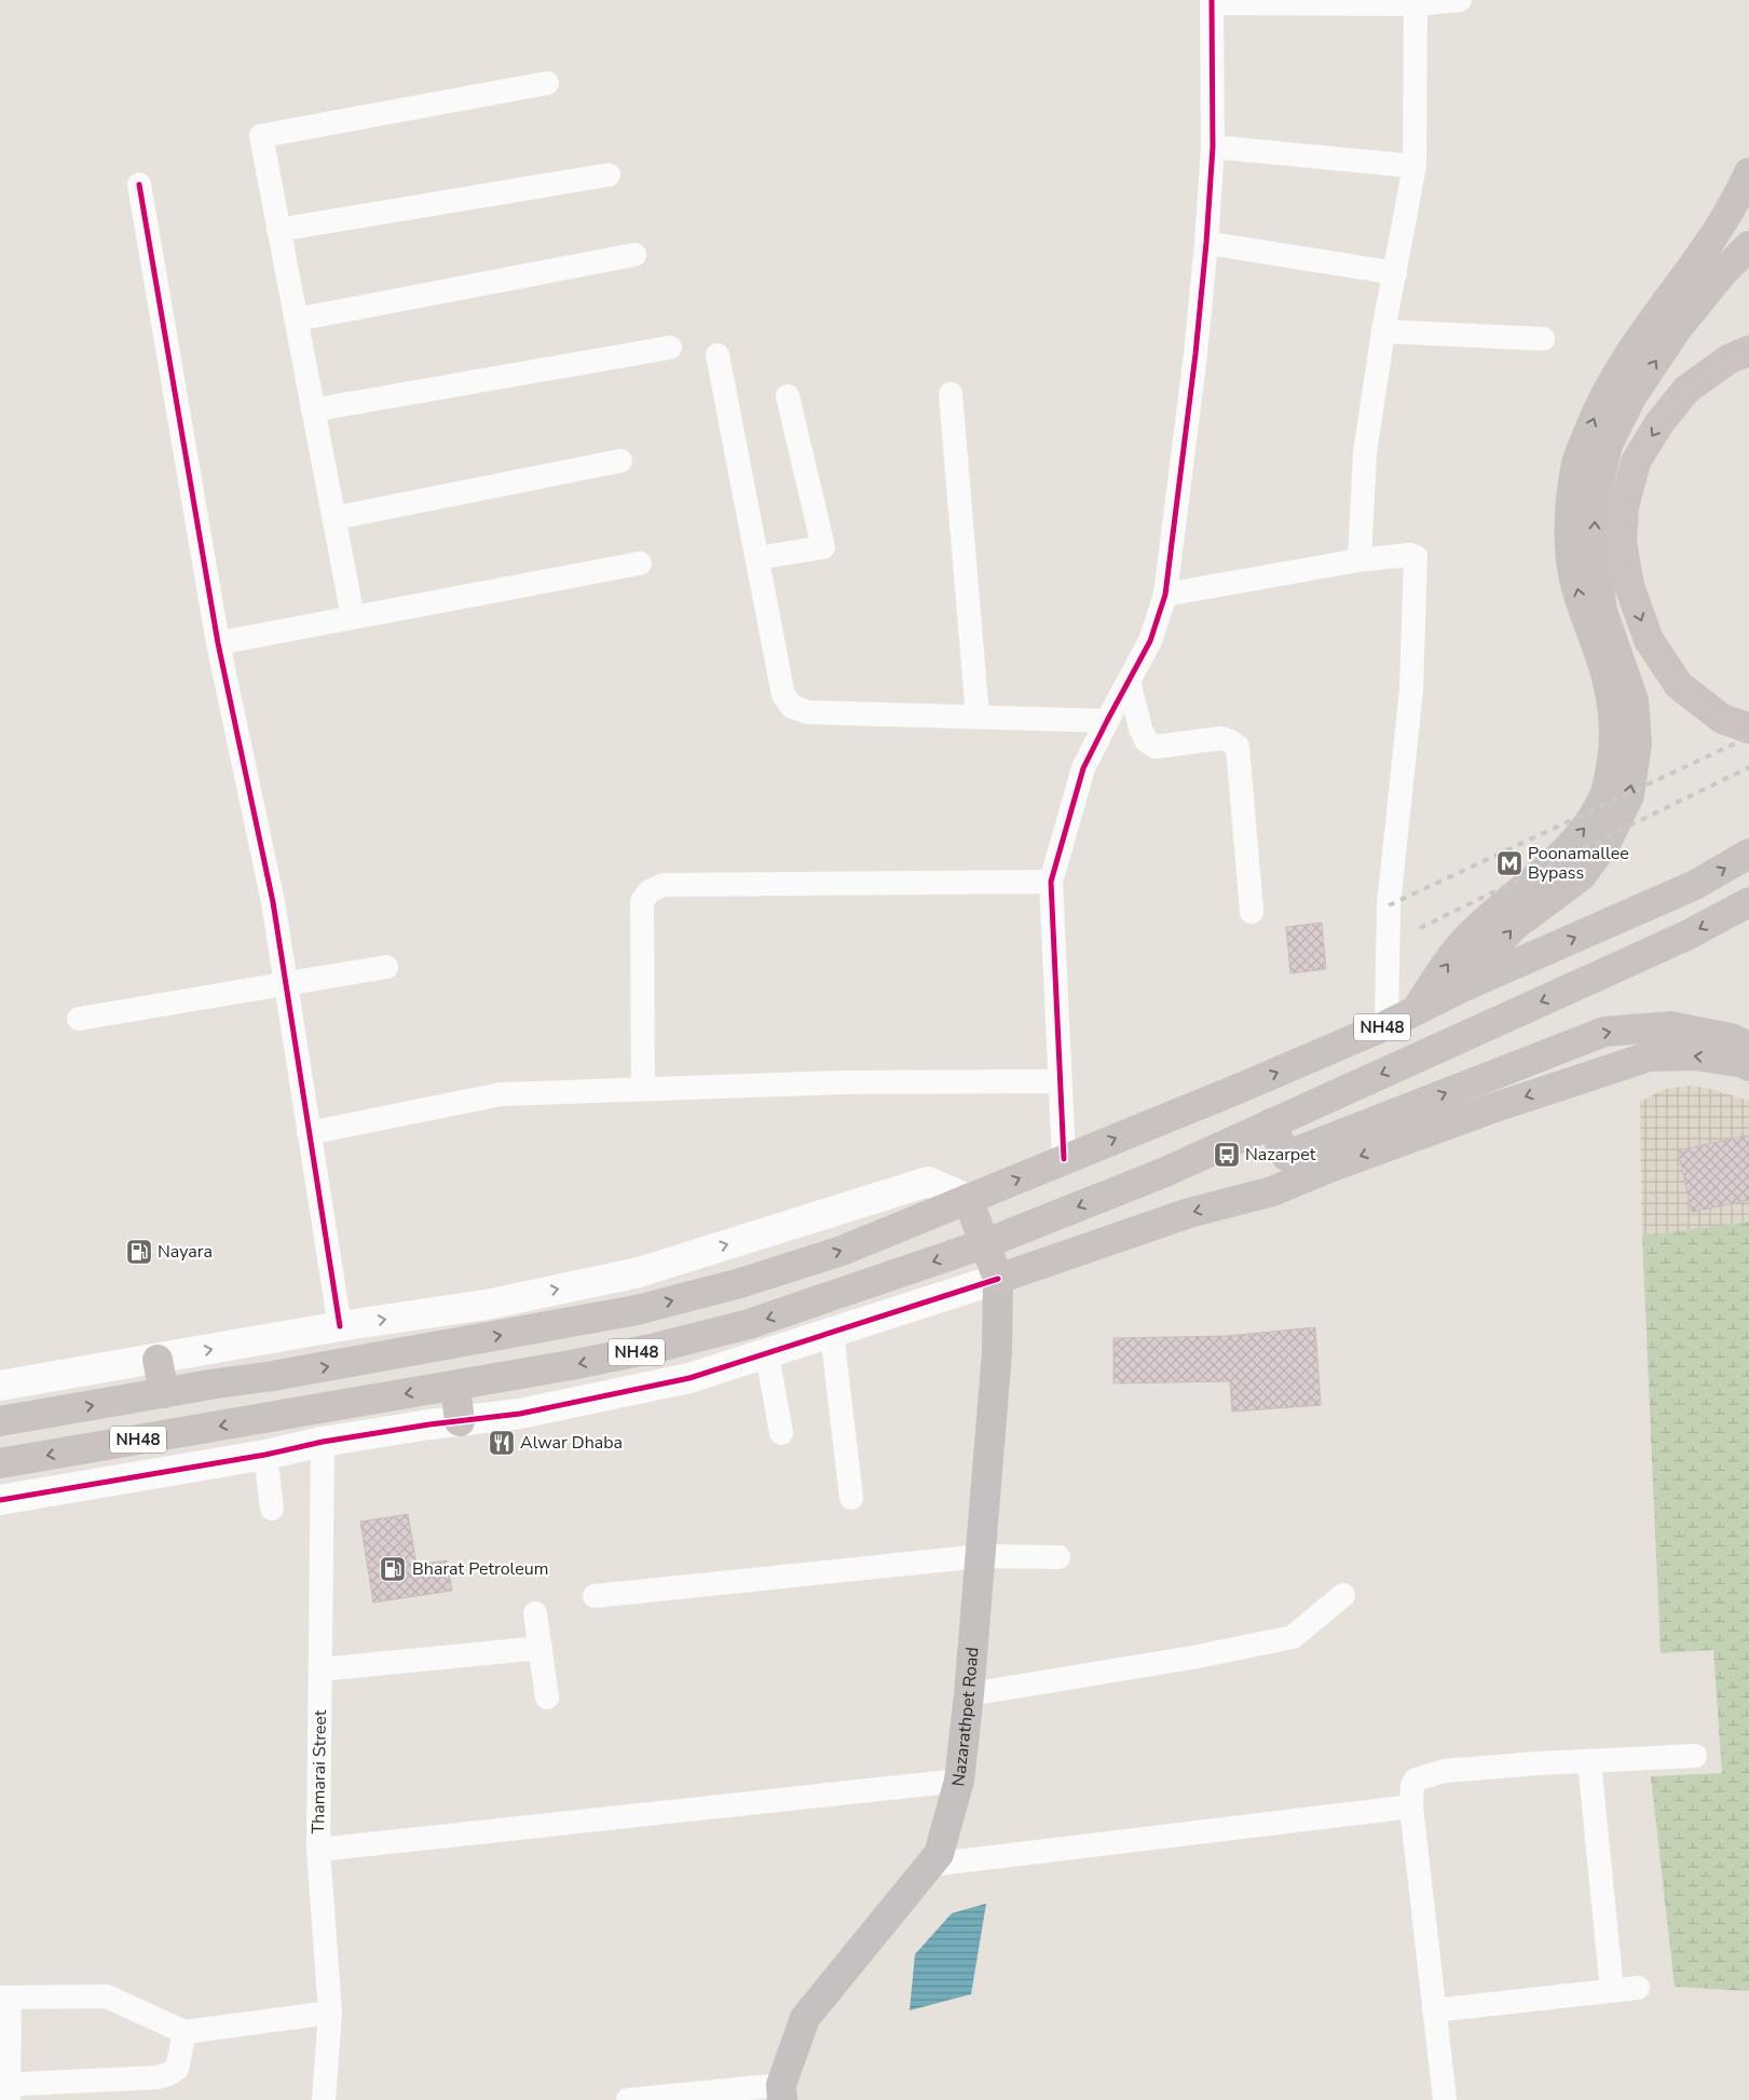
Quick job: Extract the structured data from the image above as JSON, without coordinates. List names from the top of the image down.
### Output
{
  "streets": {
    "highway": ["NH48"],
    "main road": ["Nazarathpet Road"],
    "street": ["Thamarai Street"]
  },
  "places": {
    "metro station": ["Poonamallee Bypass"],
    "bus stop": ["Nazarpet"],
    "fuel station": ["Nayara", "Bharat Petroleum"],
    "restaurant": ["Alwar Dhaba"]
  }
}
